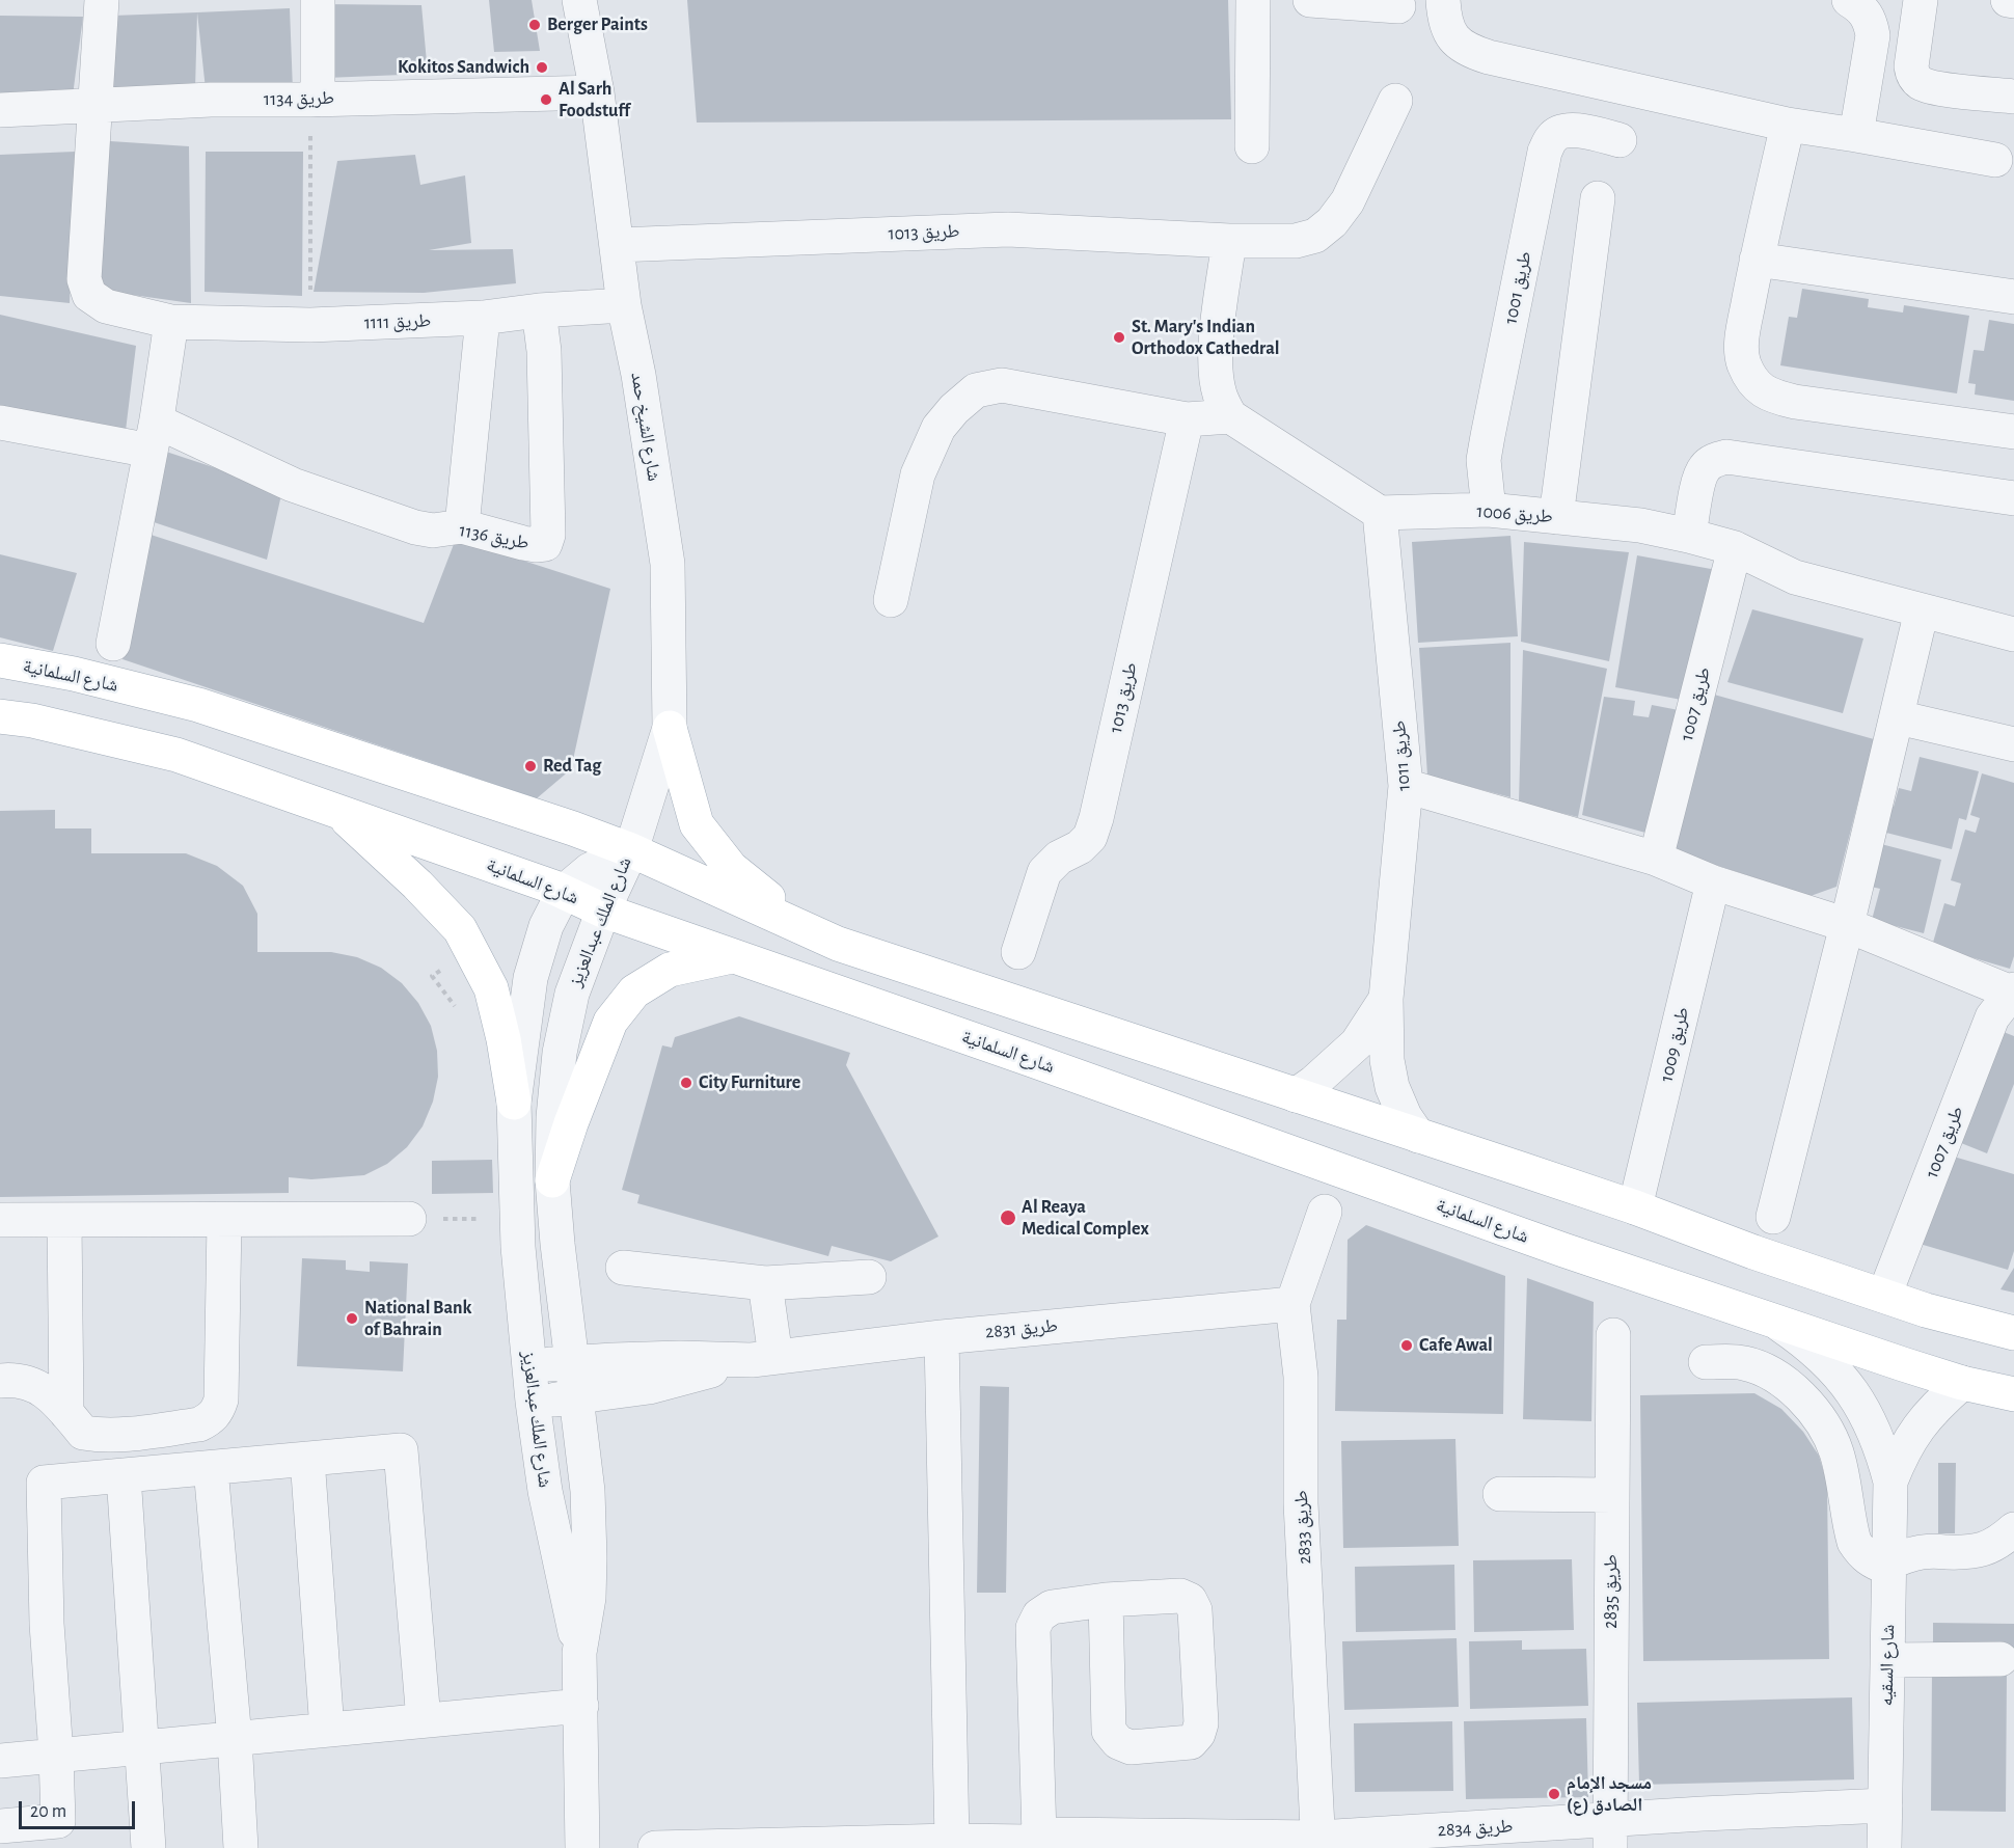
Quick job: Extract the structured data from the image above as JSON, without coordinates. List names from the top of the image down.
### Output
{
  "streets": {
    "main road": ["شارع السلمانية"],
    "street": [
      "طريق 1134",
      "طريق 1013",
      "طريق 1001",
      "طريق 1111",
      "شارع الشيخ حمد",
      "طريق 1006",
      "طريق 1136",
      "طريق 1007",
      "طريق 1011",
      "شارع الملك عبدالعزيز",
      "طريق 1009",
      "طريق 2831",
      "طريق 2833",
      "طريق 2835",
      "شارع السقيه",
      "طريق 2834"
    ]
  },
  "crossings": [
    ["طريق 1134", "طريق 1111"],
    ["طريق 1134", "شارع الشيخ حمد"],
    ["طريق 1013", "شارع الشيخ حمد"],
    ["طريق 1001", "طريق 1006"],
    ["طريق 1111", "شارع الشيخ حمد"],
    ["طريق 1111", "طريق 1136"],
    ["شارع الشيخ حمد", "شارع السلمانية"],
    ["شارع الشيخ حمد", "شارع الملك عبدالعزيز"],
    ["طريق 1006", "طريق 1007"],
    ["طريق 1006", "طريق 1011"],
    ["شارع السلمانية", "طريق 1007"],
    ["شارع السلمانية", "طريق 1011"],
    ["شارع السلمانية", "شارع الملك عبدالعزيز"],
    ["شارع السلمانية", "طريق 1009"],
    ["شارع السلمانية", "شارع السقيه"],
    ["طريق 1007", "طريق 1011"],
    ["طريق 1007", "طريق 1009"],
    ["طريق 2831", "طريق 2833"],
    ["طريق 2833", "طريق 2834"],
    ["طريق 2835", "طريق 2834"],
    ["شارع السقيه", "طريق 2834"]
  ],
  "places": [
    "Berger Paints",
    "Kokitos Sandwich",
    "Al Sarh Foodstuff",
    "St. Mary's Indian Orthodox Cathedral",
    "Red Tag",
    "City Furniture",
    "Al Reaya Medical Complex",
    "National Bank of Bahrain",
    "Cafe Awal",
    "مسجد الإمام الصادق (ع)"
  ],
  "scale_bar": "20 m"
}
